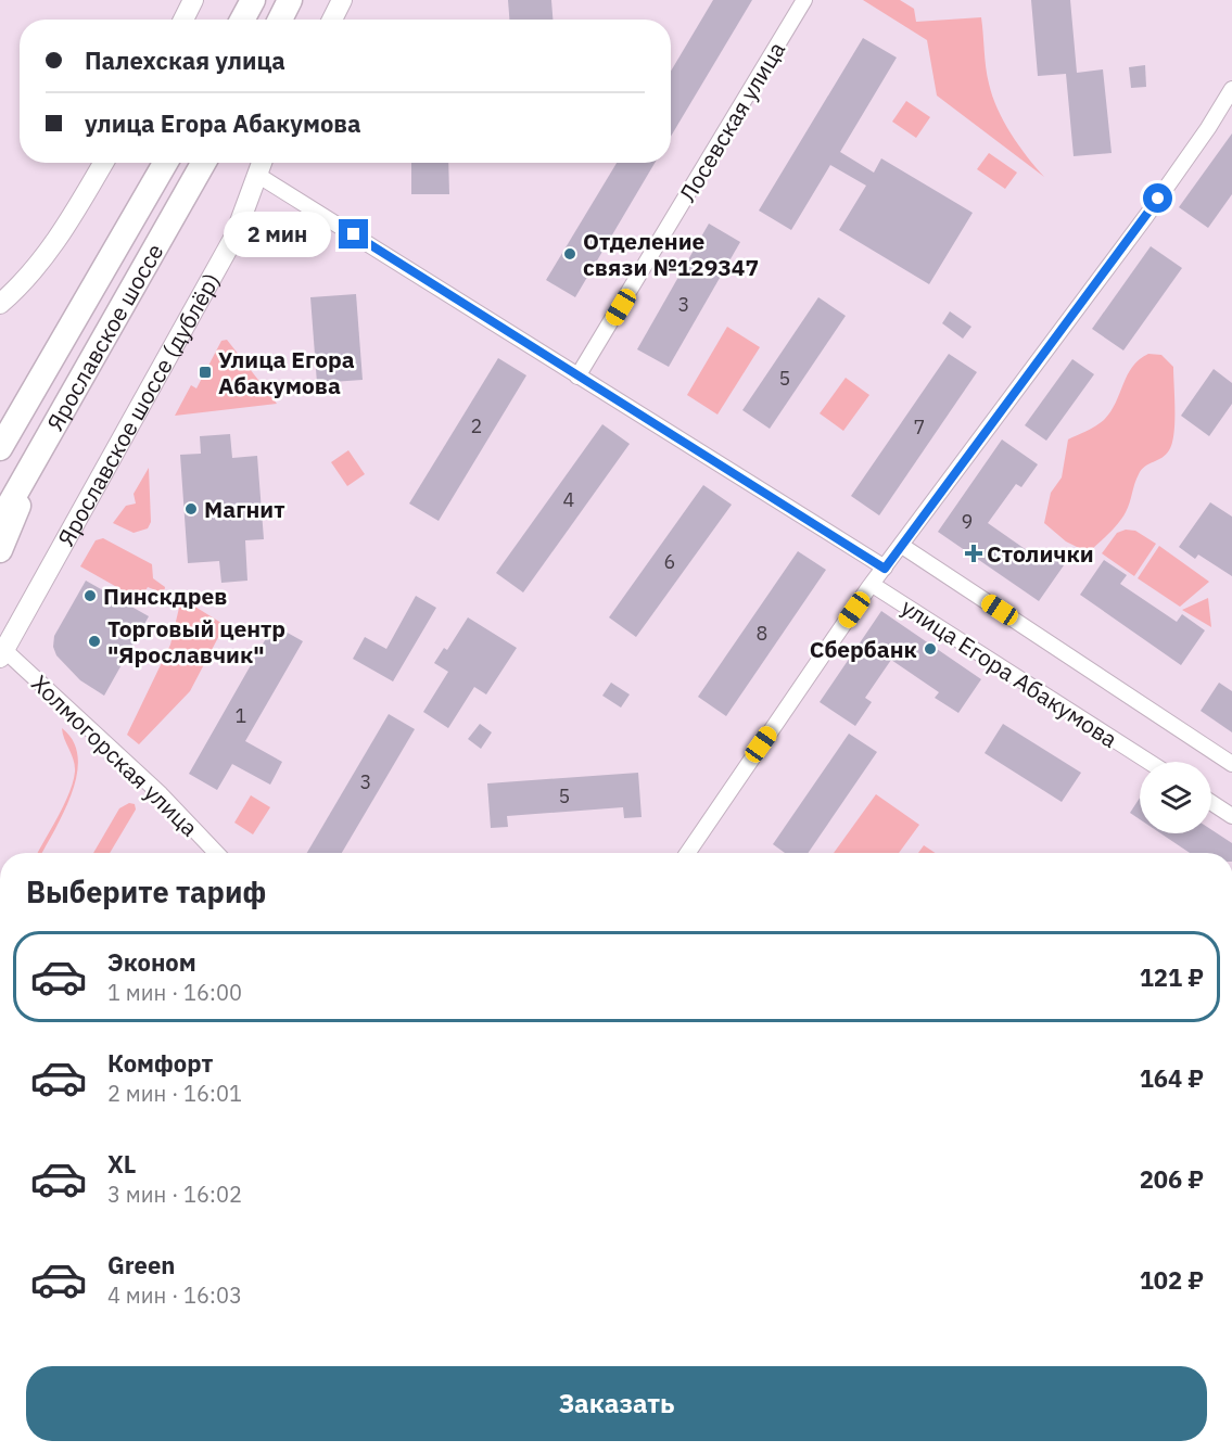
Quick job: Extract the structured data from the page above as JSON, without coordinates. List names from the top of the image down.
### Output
{
  "streets": {
    "main road": ["Ярославское шоссе"],
    "street": [
      "Лосевская улица",
      "Ярославское шоссе (дублёр)",
      "улица Егора Абакумова",
      "Холмогорская улица"
    ]
  },
  "crossings": [
    ["Ярославское шоссе (дублёр)", "Холмогорская улица"]
  ],
  "places": {
    "other": [
      "Отделение связи №129347",
      "Магнит",
      "Пинскдрев",
      "Торговый центр \"Ярославчик\"",
      "Сбербанк"
    ],
    "transit": ["Улица Егора Абакумова"],
    "health": ["Столички"]
  },
  "house_numbers": [
    "3",
    "5",
    "2",
    "7",
    "4",
    "9",
    "6",
    "8",
    "1",
    "3",
    "5"
  ],
  "page": {
    "banner": ["Палехская улица", "улица Егора Абакумова"],
    "bubble": "2 мин",
    "heading": "Выберите тариф",
    "list": [
      {
        "name": "Эконом",
        "note": "1 мин · 16:00",
        "value": "121 ₽"
      },
      {
        "name": "Комфорт",
        "note": "2 мин · 16:01",
        "value": "164 ₽"
      },
      {
        "name": "XL",
        "note": "3 мин · 16:02",
        "value": "206 ₽"
      },
      {
        "name": "Green",
        "note": "4 мин · 16:03",
        "value": "102 ₽"
      }
    ],
    "buttons": "Заказать"
  }
}
